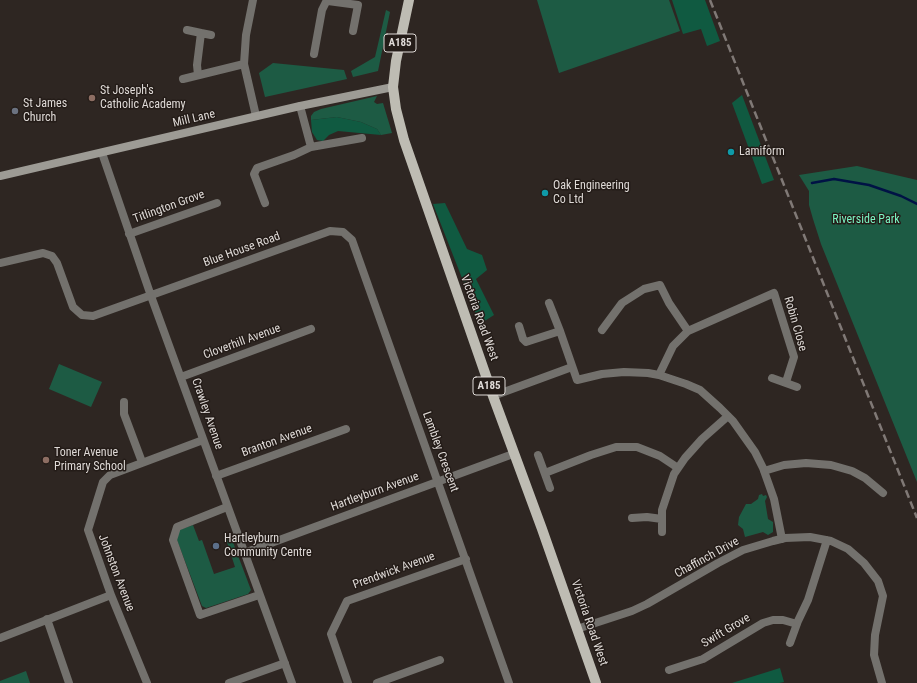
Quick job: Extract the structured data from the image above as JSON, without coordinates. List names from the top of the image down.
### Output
{
  "streets": {
    "main road": ["A185", "Mill Lane", "Victoria Road West"],
    "street": [
      "Titlington Grove",
      "Blue House Road",
      "Robin Close",
      "Cloverhill Avenue",
      "Crawley Avenue",
      "Branton Avenue",
      "Lambley Crescent",
      "Hartleyburn Avenue",
      "Chaffinch Drive",
      "Prendwick Avenue",
      "Johnston Avenue",
      "Swift Grove"
    ]
  },
  "crossings": [
    ["Mill Lane", "Victoria Road West"],
    ["Mill Lane", "Crawley Avenue"],
    ["Titlington Grove", "Crawley Avenue"],
    ["Blue House Road", "Crawley Avenue"],
    ["Blue House Road", "Lambley Crescent"],
    ["Victoria Road West", "Hartleyburn Avenue"],
    ["Victoria Road West", "Chaffinch Drive"],
    ["Cloverhill Avenue", "Crawley Avenue"],
    ["Crawley Avenue", "Branton Avenue"],
    ["Crawley Avenue", "Hartleyburn Avenue"],
    ["Crawley Avenue", "Johnston Avenue"],
    ["Lambley Crescent", "Hartleyburn Avenue"],
    ["Lambley Crescent", "Prendwick Avenue"]
  ],
  "parks": ["Riverside Park"],
  "places": [
    "St Joseph's Catholic Academy",
    "St James Church",
    "Lamiform",
    "Oak Engineering Co Ltd",
    "Toner Avenue Primary School",
    "Hartleyburn Community Centre"
  ]
}
